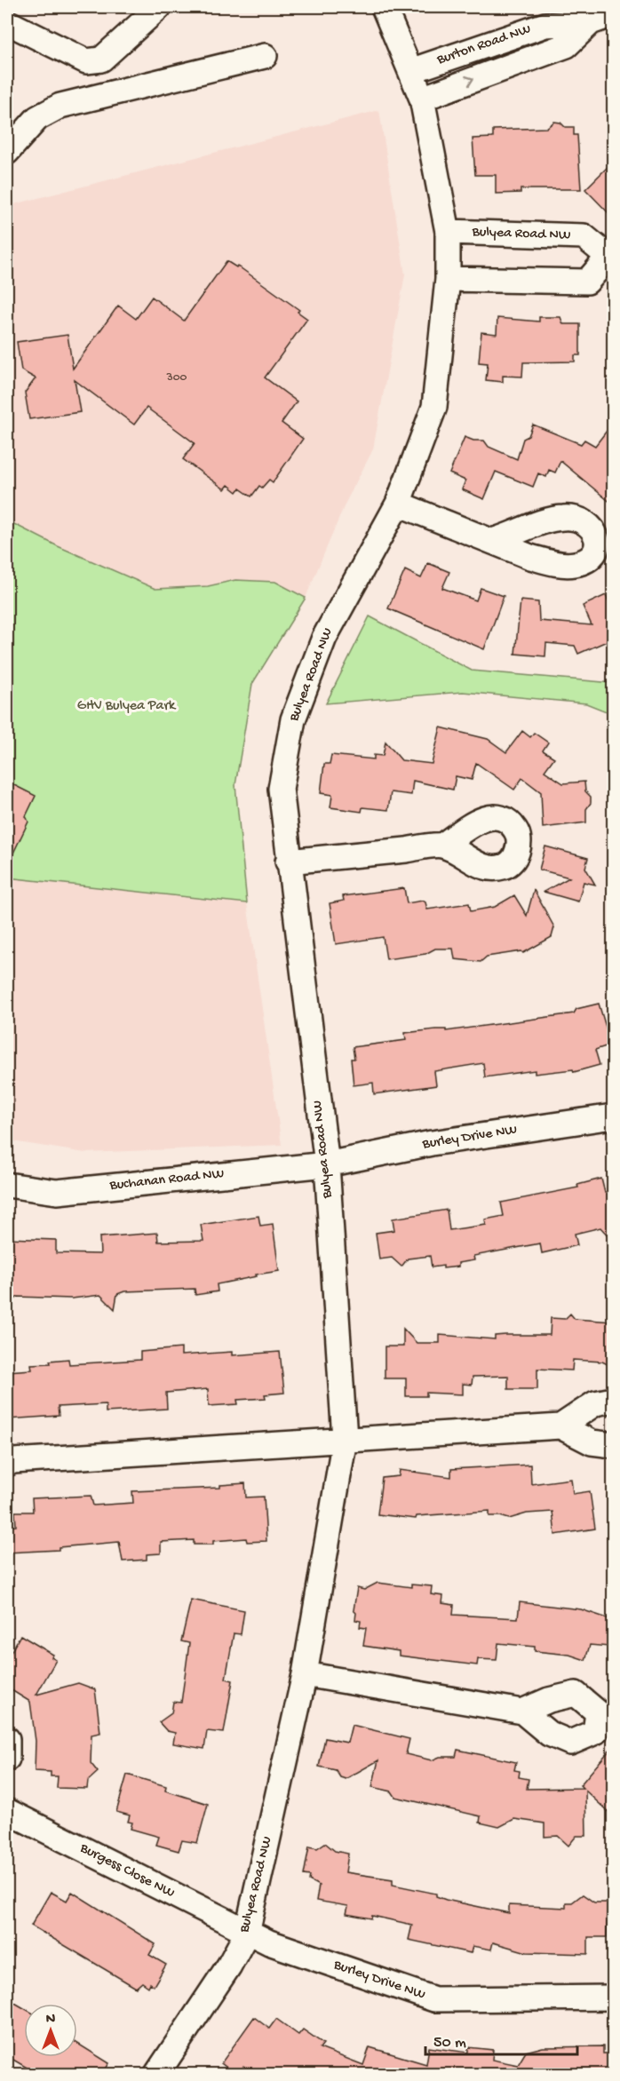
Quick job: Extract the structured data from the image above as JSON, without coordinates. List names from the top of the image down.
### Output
{
  "streets": {
    "street": [
      "Burton Road NW",
      "Bulyea Road NW",
      "Burley Drive NW",
      "Buchanan Road NW",
      "Burgess Close NW"
    ]
  },
  "crossings": [
    ["Burton Road NW", "Bulyea Road NW"],
    ["Bulyea Road NW", "Burley Drive NW"],
    ["Bulyea Road NW", "Buchanan Road NW"],
    ["Bulyea Road NW", "Burgess Close NW"],
    ["Burley Drive NW", "Buchanan Road NW"],
    ["Burley Drive NW", "Burgess Close NW"]
  ],
  "parks": ["GHV Bulyea Park"],
  "house_numbers": ["300"],
  "scale_bar": "50 m",
  "north": "top"
}
